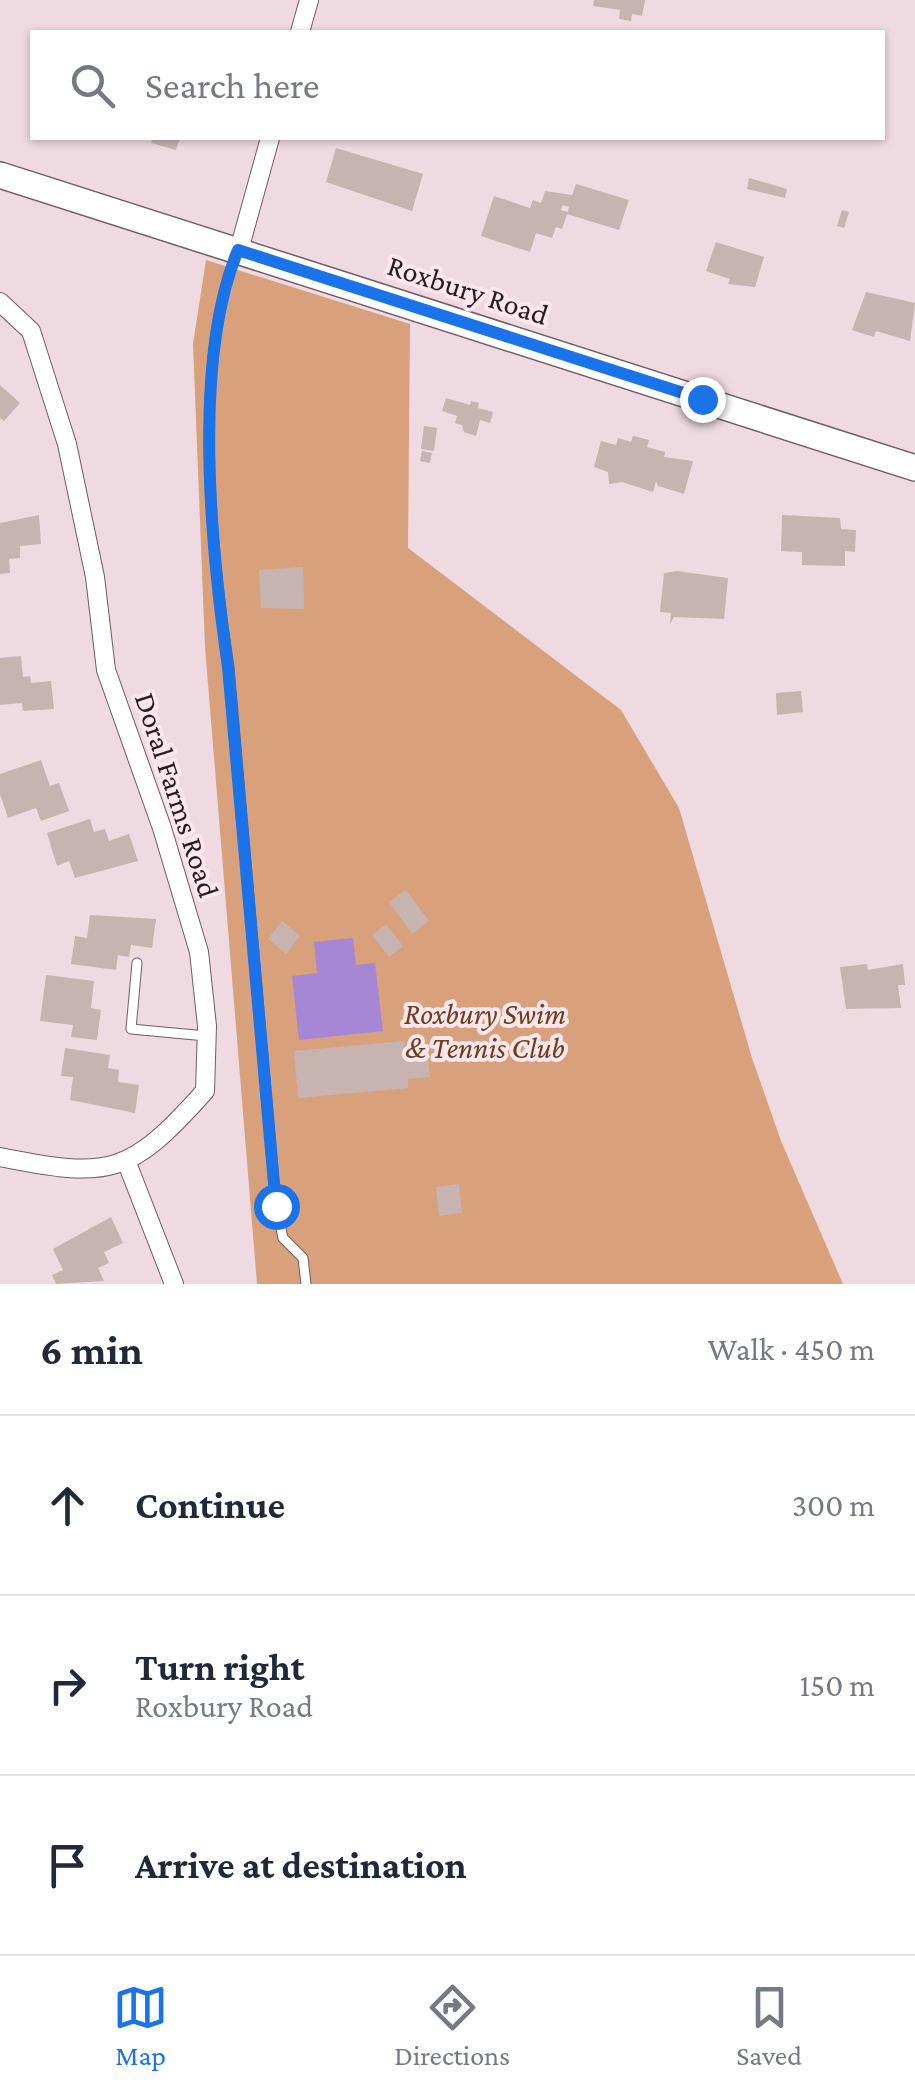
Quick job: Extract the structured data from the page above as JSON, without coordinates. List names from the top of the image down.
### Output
{
  "streets": {
    "street": ["Roxbury Road", "Doral Farms Road"]
  },
  "parks": ["Roxbury Swim & Tennis Club"],
  "page": {
    "search": "Search here",
    "heading": ["6 min", "Walk · 450 m"],
    "list": [
      ["Continue", "300 m"],
      ["Turn right", "Roxbury Road", "150 m"],
      "Arrive at destination"
    ],
    "nav": ["Map", "Directions", "Saved"]
  }
}
